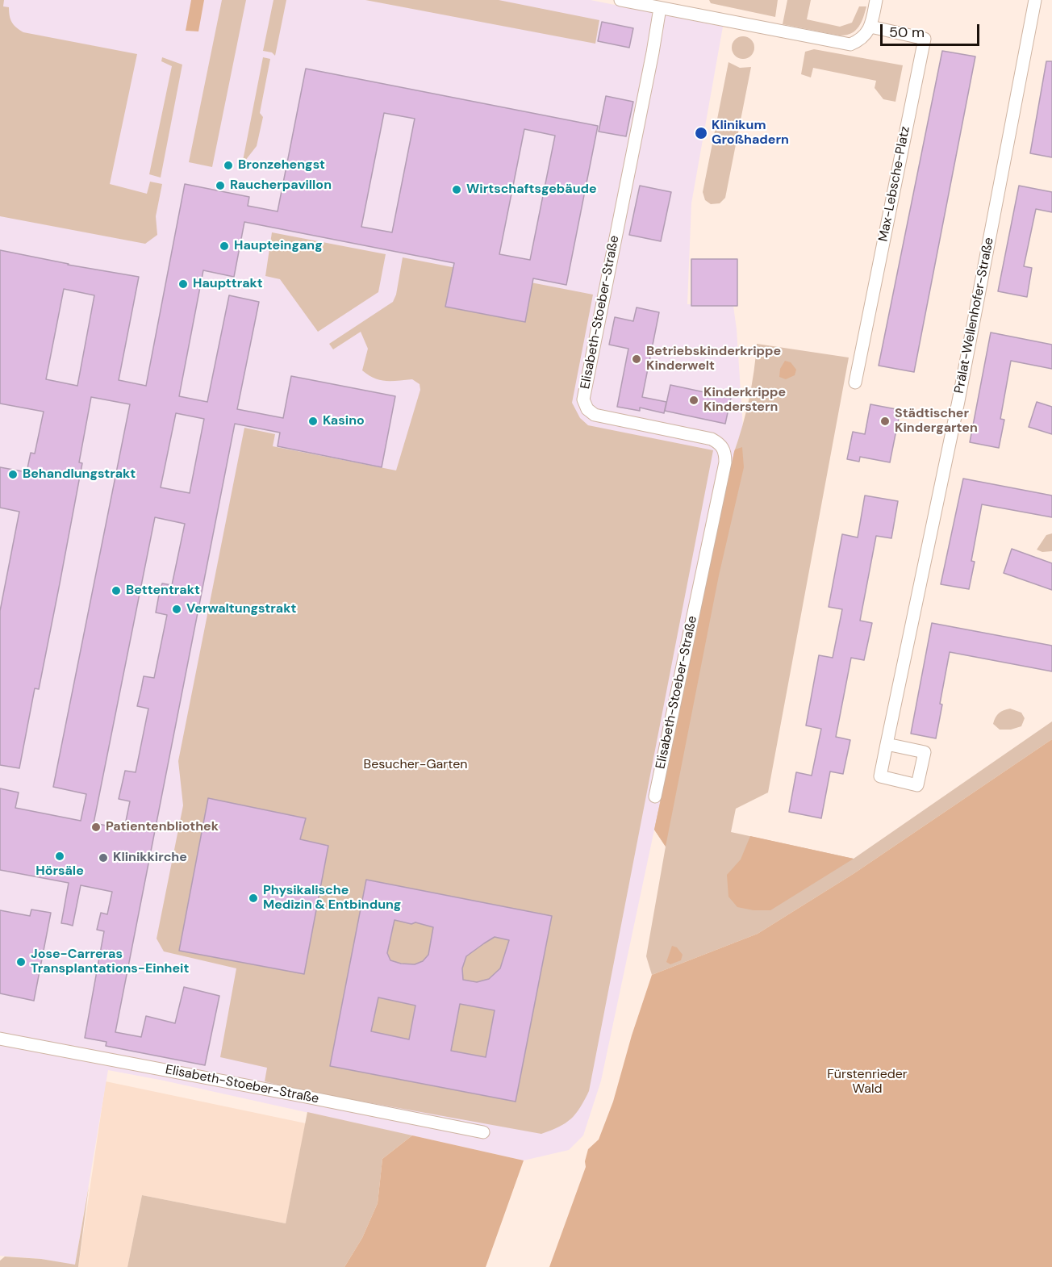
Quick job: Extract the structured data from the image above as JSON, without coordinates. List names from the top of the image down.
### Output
{
  "streets": {
    "street": ["Max-Lebsche-Platz", "Elisabeth-Stoeber-Straße", "Prälat-Wellenhofer-Straße"]
  },
  "parks": ["Besucher-Garten", "Fürstenrieder Wald"],
  "places": [
    "Klinikum Großhadern",
    "Bronzehengst",
    "Raucherpavillon",
    "Wirtschaftsgebäude",
    "Haupteingang",
    "Haupttrakt",
    "Betriebskinderkrippe Kinderwelt",
    "Kinderkrippe Kinderstern",
    "Kasino",
    "Städtischer Kindergarten",
    "Behandlungstrakt",
    "Bettentrakt",
    "Verwaltungstrakt",
    "Patientenbliothek",
    "Hörsäle",
    "Klinikkirche",
    "Physikalische Medizin & Entbindung",
    "Jose-Carreras Transplantations-Einheit"
  ],
  "scale_bar": "50 m"
}
